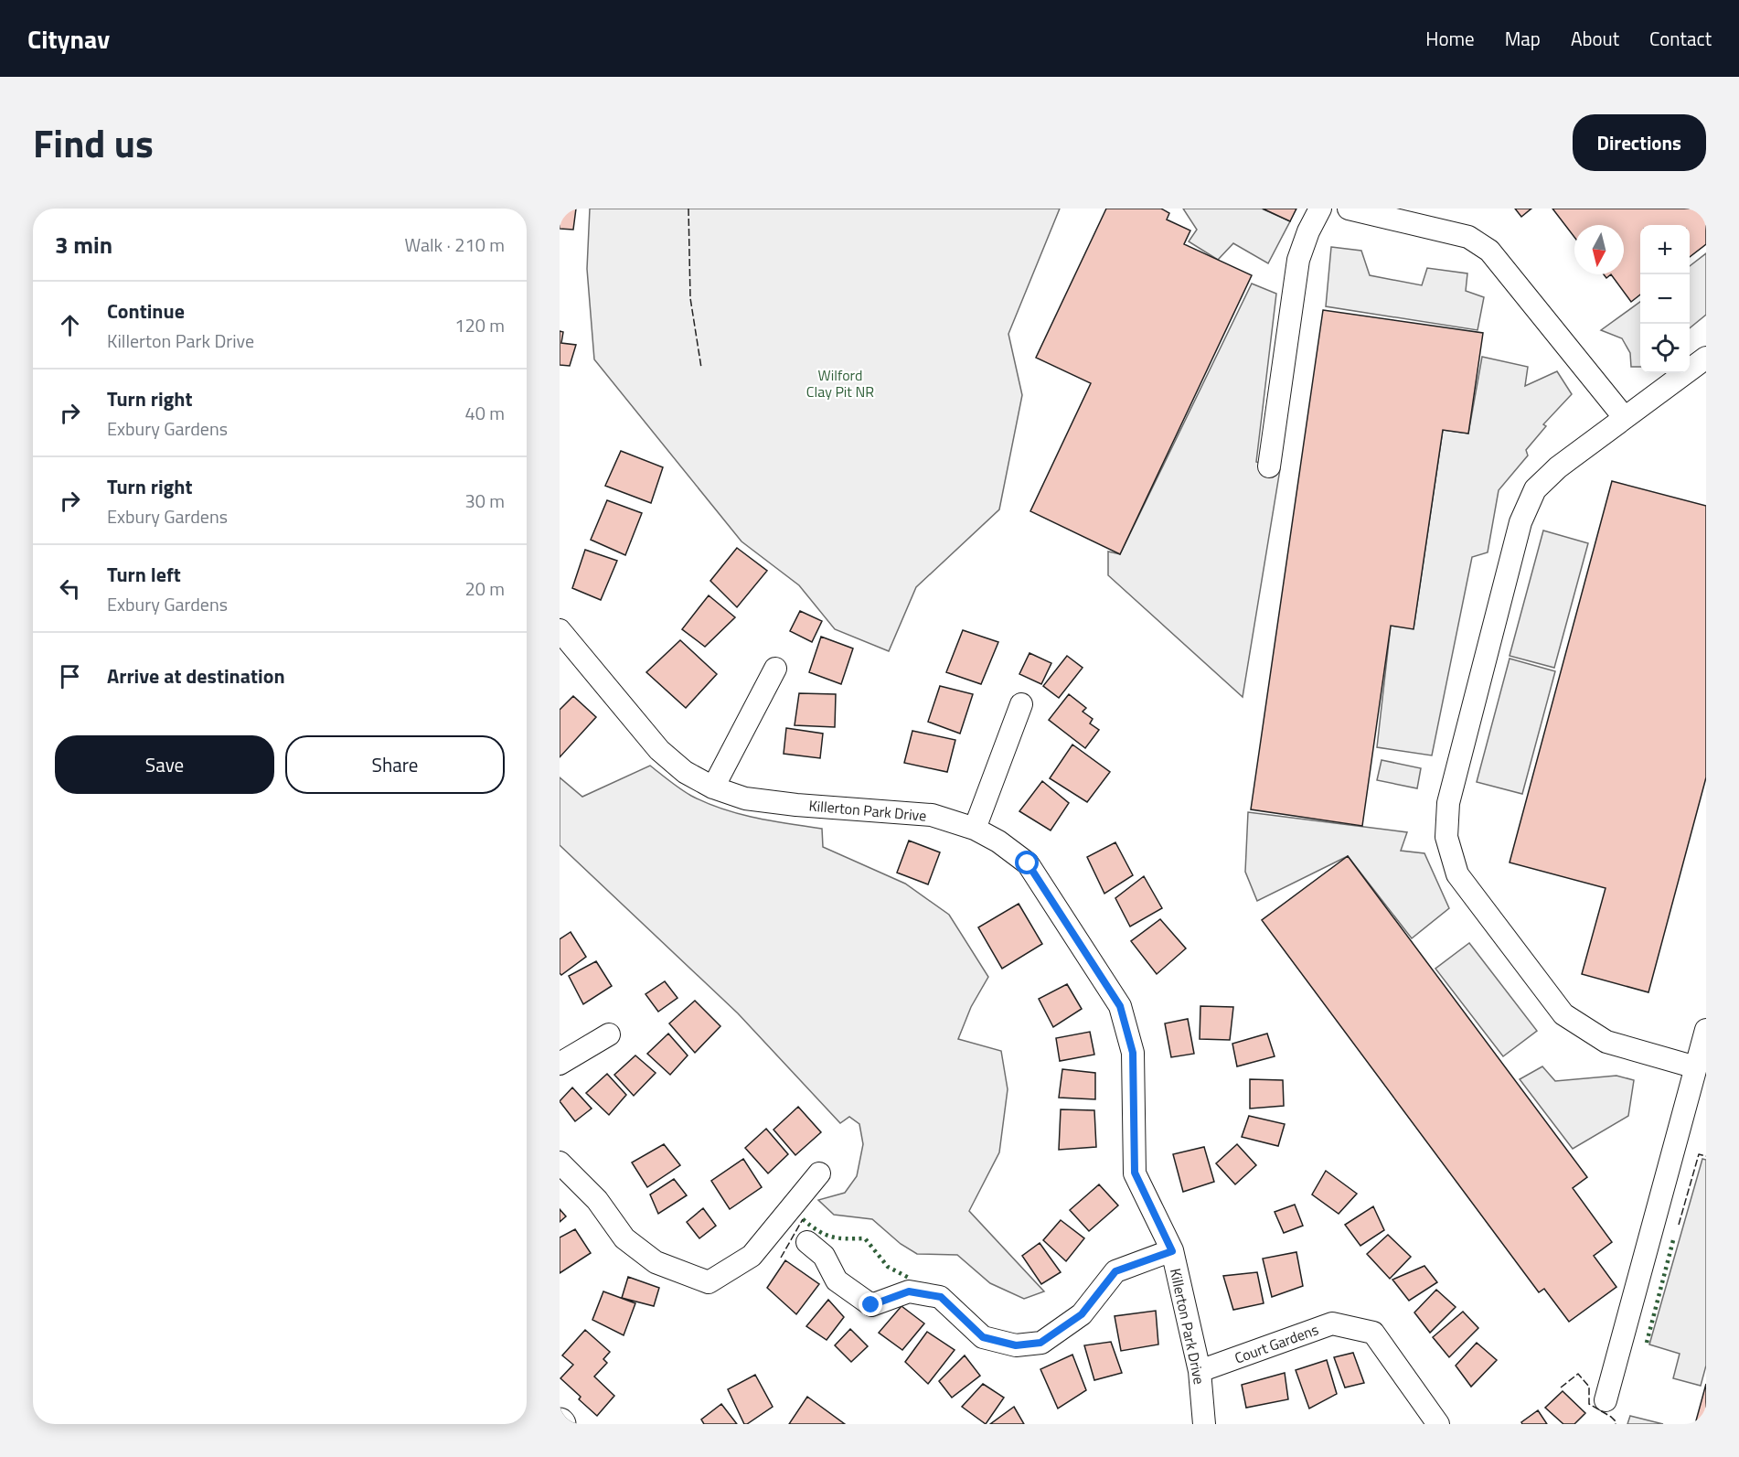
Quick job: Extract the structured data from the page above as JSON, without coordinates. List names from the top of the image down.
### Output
{
  "streets": {
    "street": ["Killerton Park Drive", "Court Gardens"]
  },
  "crossings": [
    ["Killerton Park Drive", "Court Gardens"]
  ],
  "parks": ["Wilford Clay Pit NR"],
  "north": "bottom",
  "page": {
    "header": "Citynav",
    "nav": [
      "Home",
      "Map",
      "About",
      "Contact"
    ],
    "title": "Find us",
    "buttons": [
      "Directions",
      ["Save", "Share"]
    ],
    "heading": ["3 min", "Walk · 210 m"],
    "map_buttons": ["+", "−"],
    "list": [
      ["Continue", "Killerton Park Drive", "120 m"],
      ["Turn right", "Exbury Gardens", "40 m"],
      ["Turn right", "Exbury Gardens", "30 m"],
      ["Turn left", "Exbury Gardens", "20 m"],
      "Arrive at destination"
    ]
  }
}
